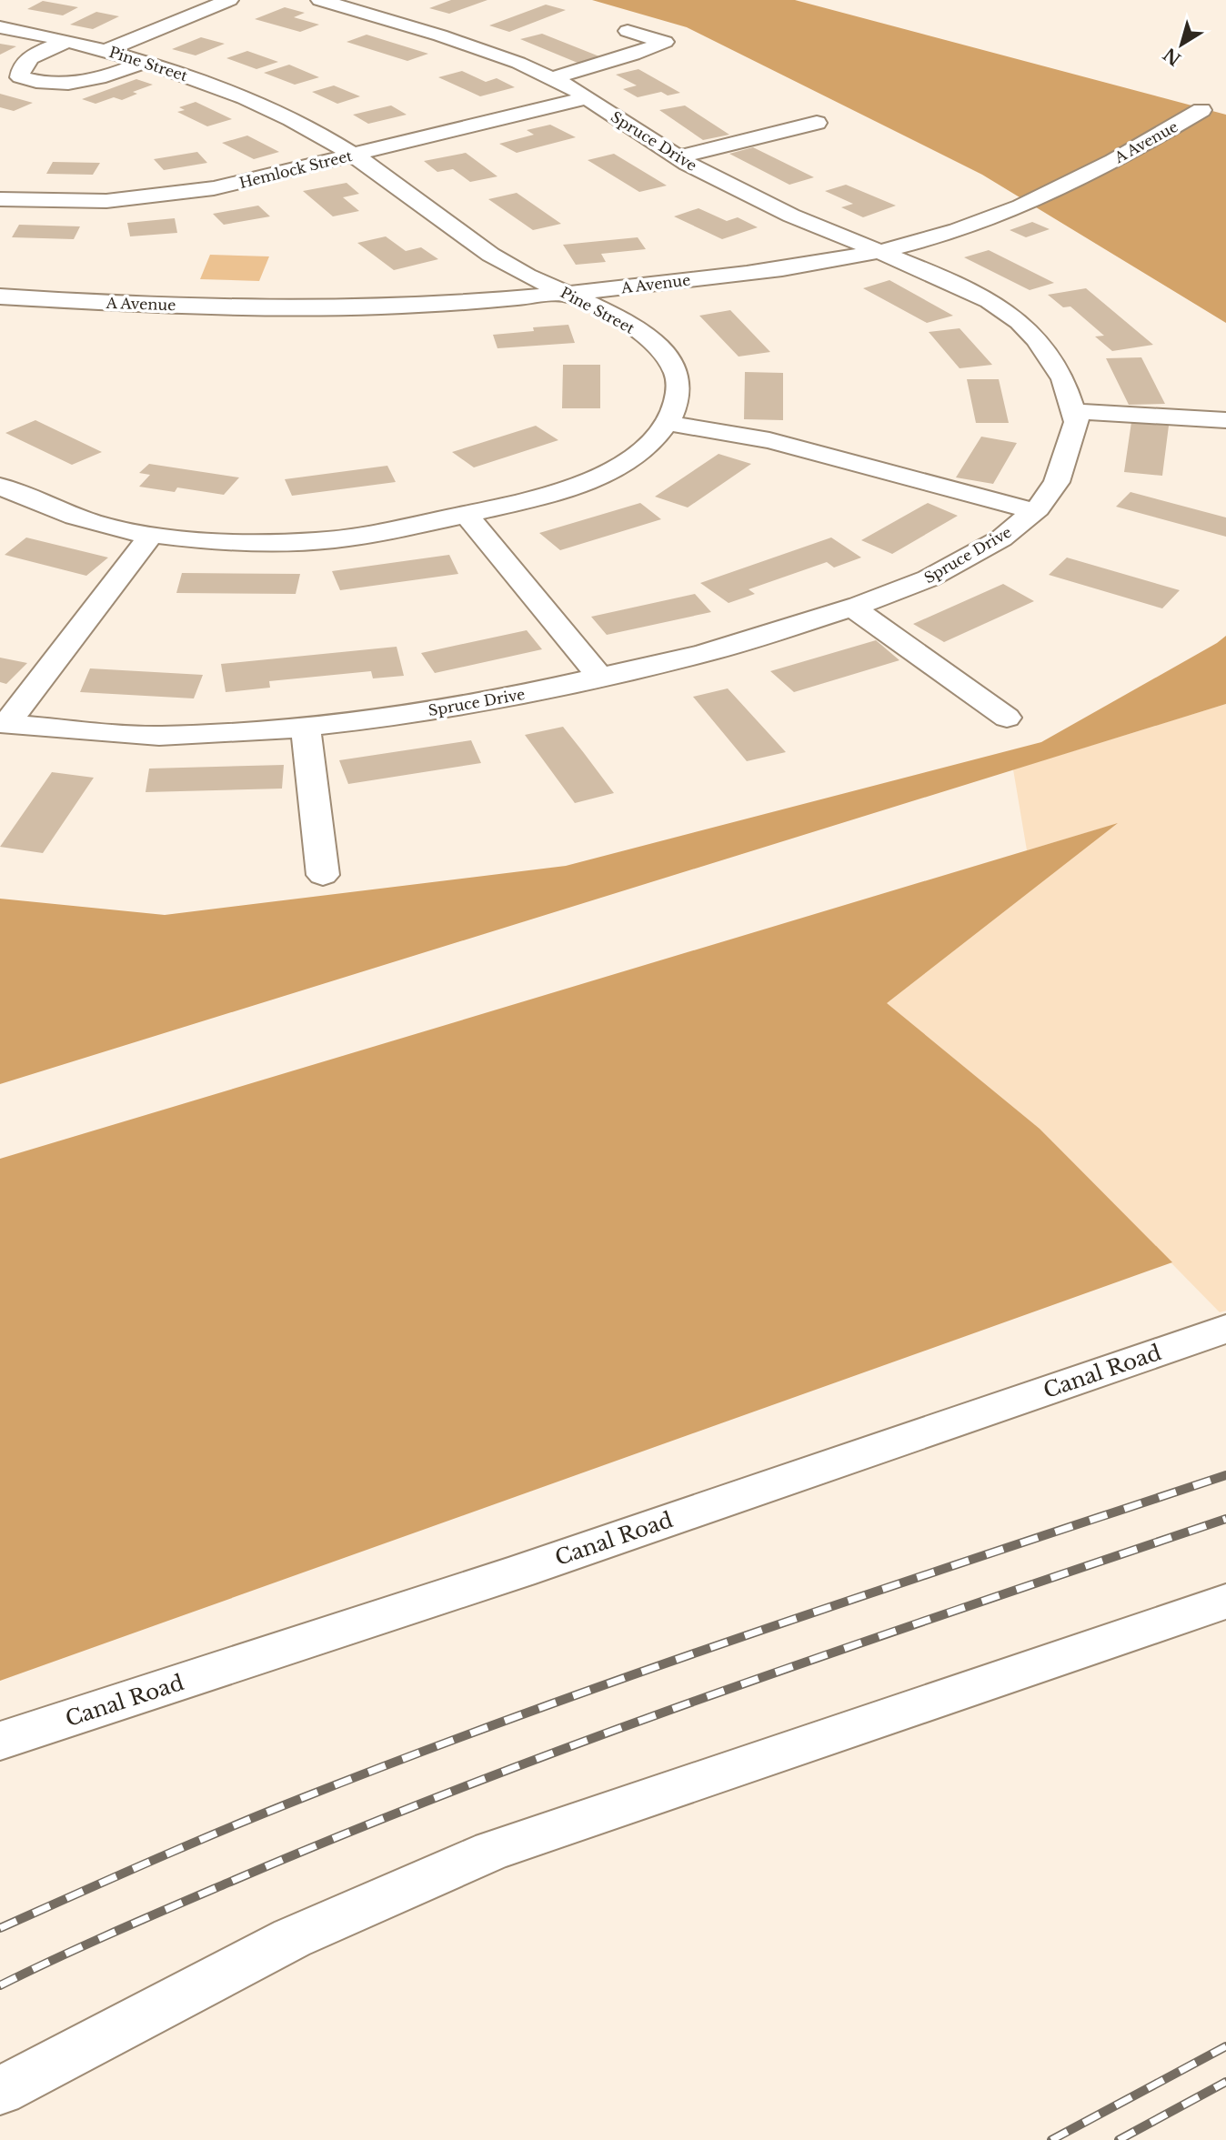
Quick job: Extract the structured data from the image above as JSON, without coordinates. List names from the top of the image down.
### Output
{
  "streets": {
    "street": [
      "Pine Street",
      "Spruce Drive",
      "A Avenue",
      "Hemlock Street",
      "Canal Road"
    ]
  },
  "crossings": [
    ["Pine Street", "A Avenue"],
    ["Pine Street", "Hemlock Street"],
    ["Spruce Drive", "A Avenue"],
    ["Spruce Drive", "Hemlock Street"]
  ],
  "north": "bottom left"
}
